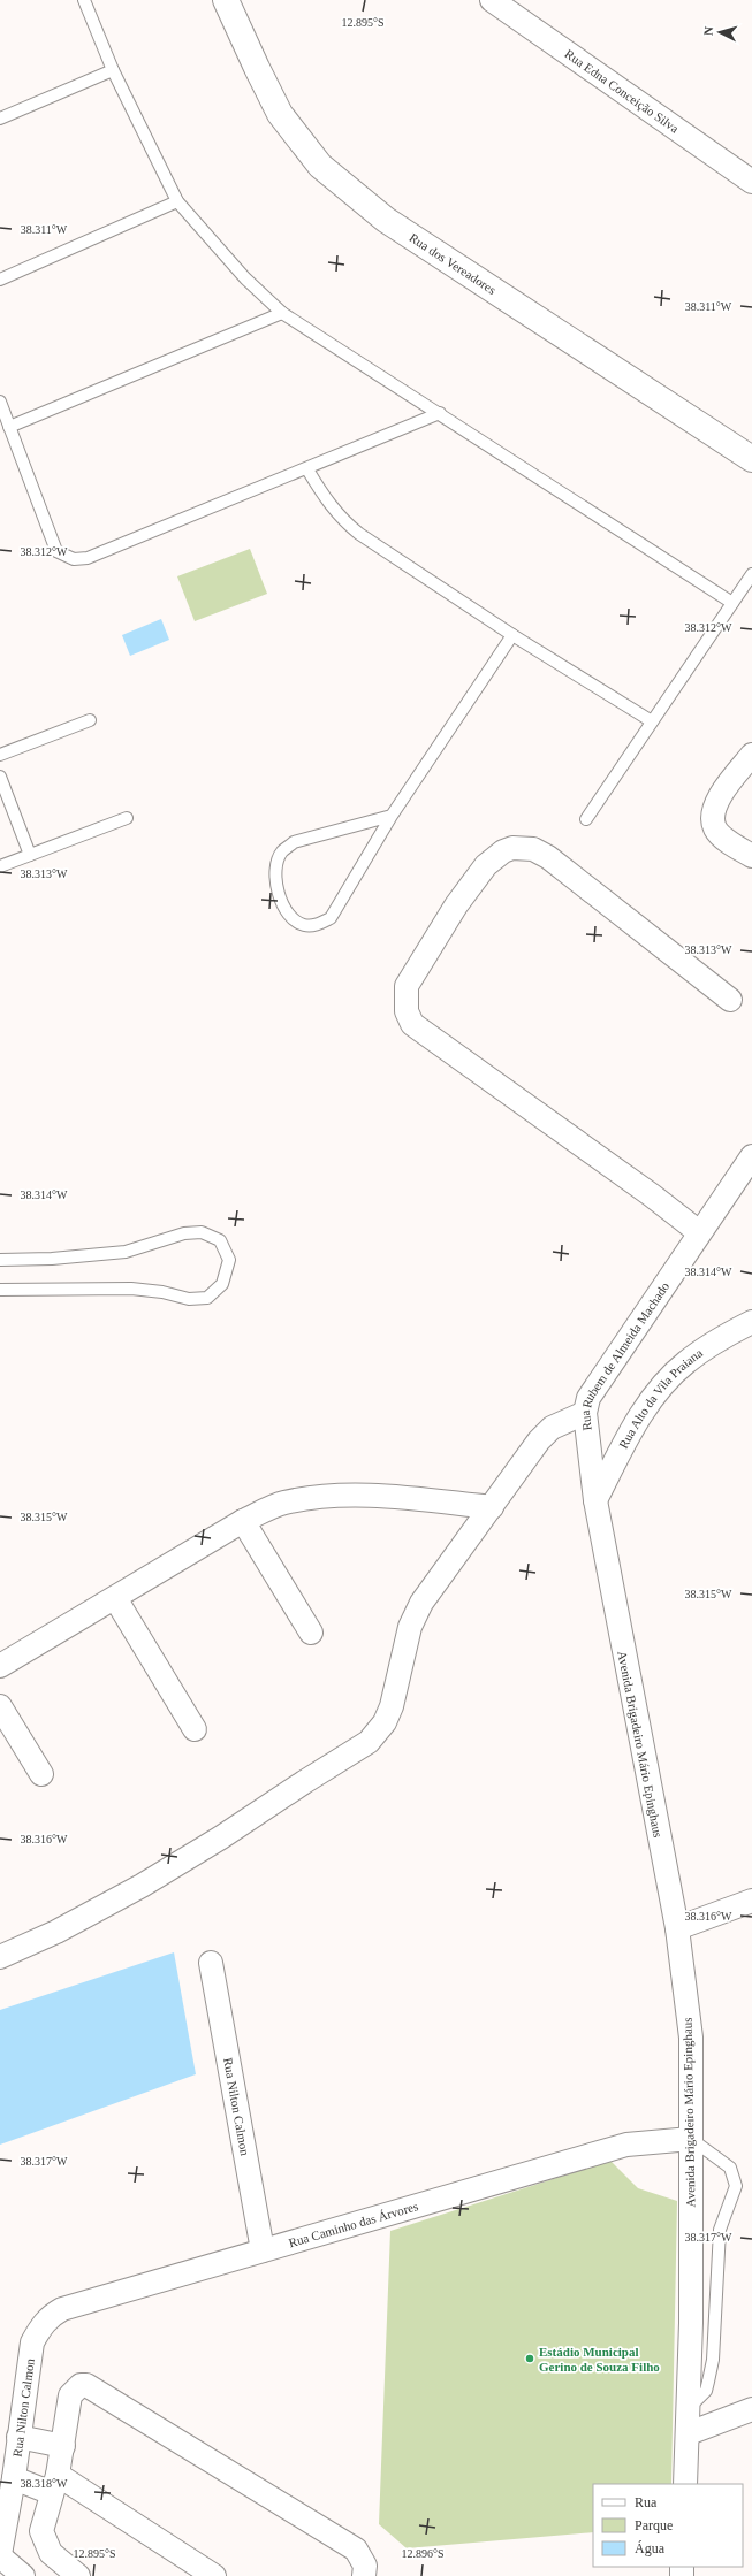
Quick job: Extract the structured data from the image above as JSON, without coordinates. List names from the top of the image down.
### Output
{
  "streets": {
    "street": [
      "Rua Edna Conceição Silva",
      "Rua dos Vereadores",
      "Rua Rubem de Almeida Machado",
      "Rua Alto da Vila Praiana",
      "Avenida Brigadeiro Mário Epinghaus",
      "Rua Nilton Calmon",
      "Rua Caminho das Árvores"
    ]
  },
  "crossings": [
    ["Rua Rubem de Almeida Machado", "Rua Alto da Vila Praiana"],
    ["Rua Rubem de Almeida Machado", "Avenida Brigadeiro Mário Epinghaus"],
    ["Rua Alto da Vila Praiana", "Avenida Brigadeiro Mário Epinghaus"],
    ["Avenida Brigadeiro Mário Epinghaus", "Rua Caminho das Árvores"],
    ["Rua Nilton Calmon", "Rua Caminho das Árvores"]
  ],
  "places": ["Estádio Municipal Gerino de Souza Filho"],
  "legend": ["Rua", "Parque", "Água"],
  "north": "left",
  "coordinates": [
    "12.895°S",
    "38.311°W",
    "38.312°W",
    "38.313°W",
    "38.314°W",
    "38.315°W",
    "38.316°W",
    "38.317°W",
    "38.318°W",
    "12.896°S"
  ]
}
